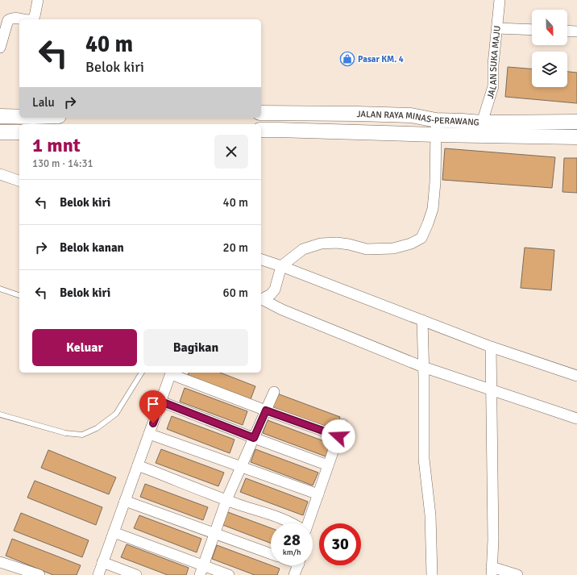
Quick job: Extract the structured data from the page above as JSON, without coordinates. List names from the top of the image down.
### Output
{
  "streets": {
    "main road": ["JALAN RAYA MINAS-PERAWANG"],
    "street": ["JALAN SUKA MAJU"]
  },
  "crossings": [
    ["JALAN SUKA MAJU", "JALAN RAYA MINAS-PERAWANG"]
  ],
  "places": {
    "shop": ["Pasar KM. 4"]
  },
  "north": "bottom",
  "page": {
    "turn": ["40 m", "Belok kiri"],
    "then": "Lalu",
    "heading": ["1 mnt", "130 m · 14:31"],
    "list": [
      {
        "name": "Belok kiri",
        "value": "40 m"
      },
      {
        "name": "Belok kanan",
        "value": "20 m"
      },
      {
        "name": "Belok kiri",
        "value": "60 m"
      }
    ],
    "buttons": ["Keluar", "Bagikan"],
    "speed": "28 km/h",
    "limit": "30"
  }
}
